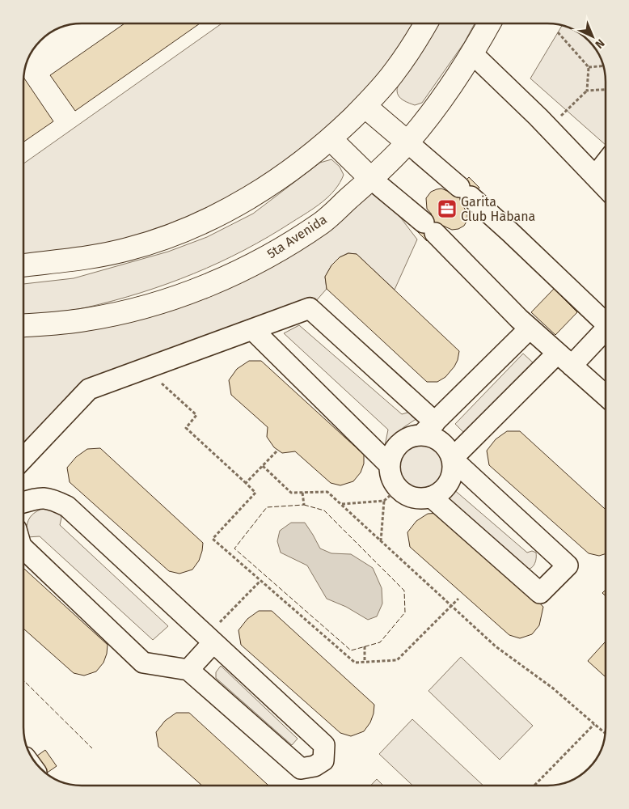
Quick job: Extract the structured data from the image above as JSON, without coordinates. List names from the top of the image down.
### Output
{
  "streets": {
    "highway": ["5ta Avenida"]
  },
  "places": {
    "office": ["Garita Club Habana"]
  },
  "north": "bottom right"
}
